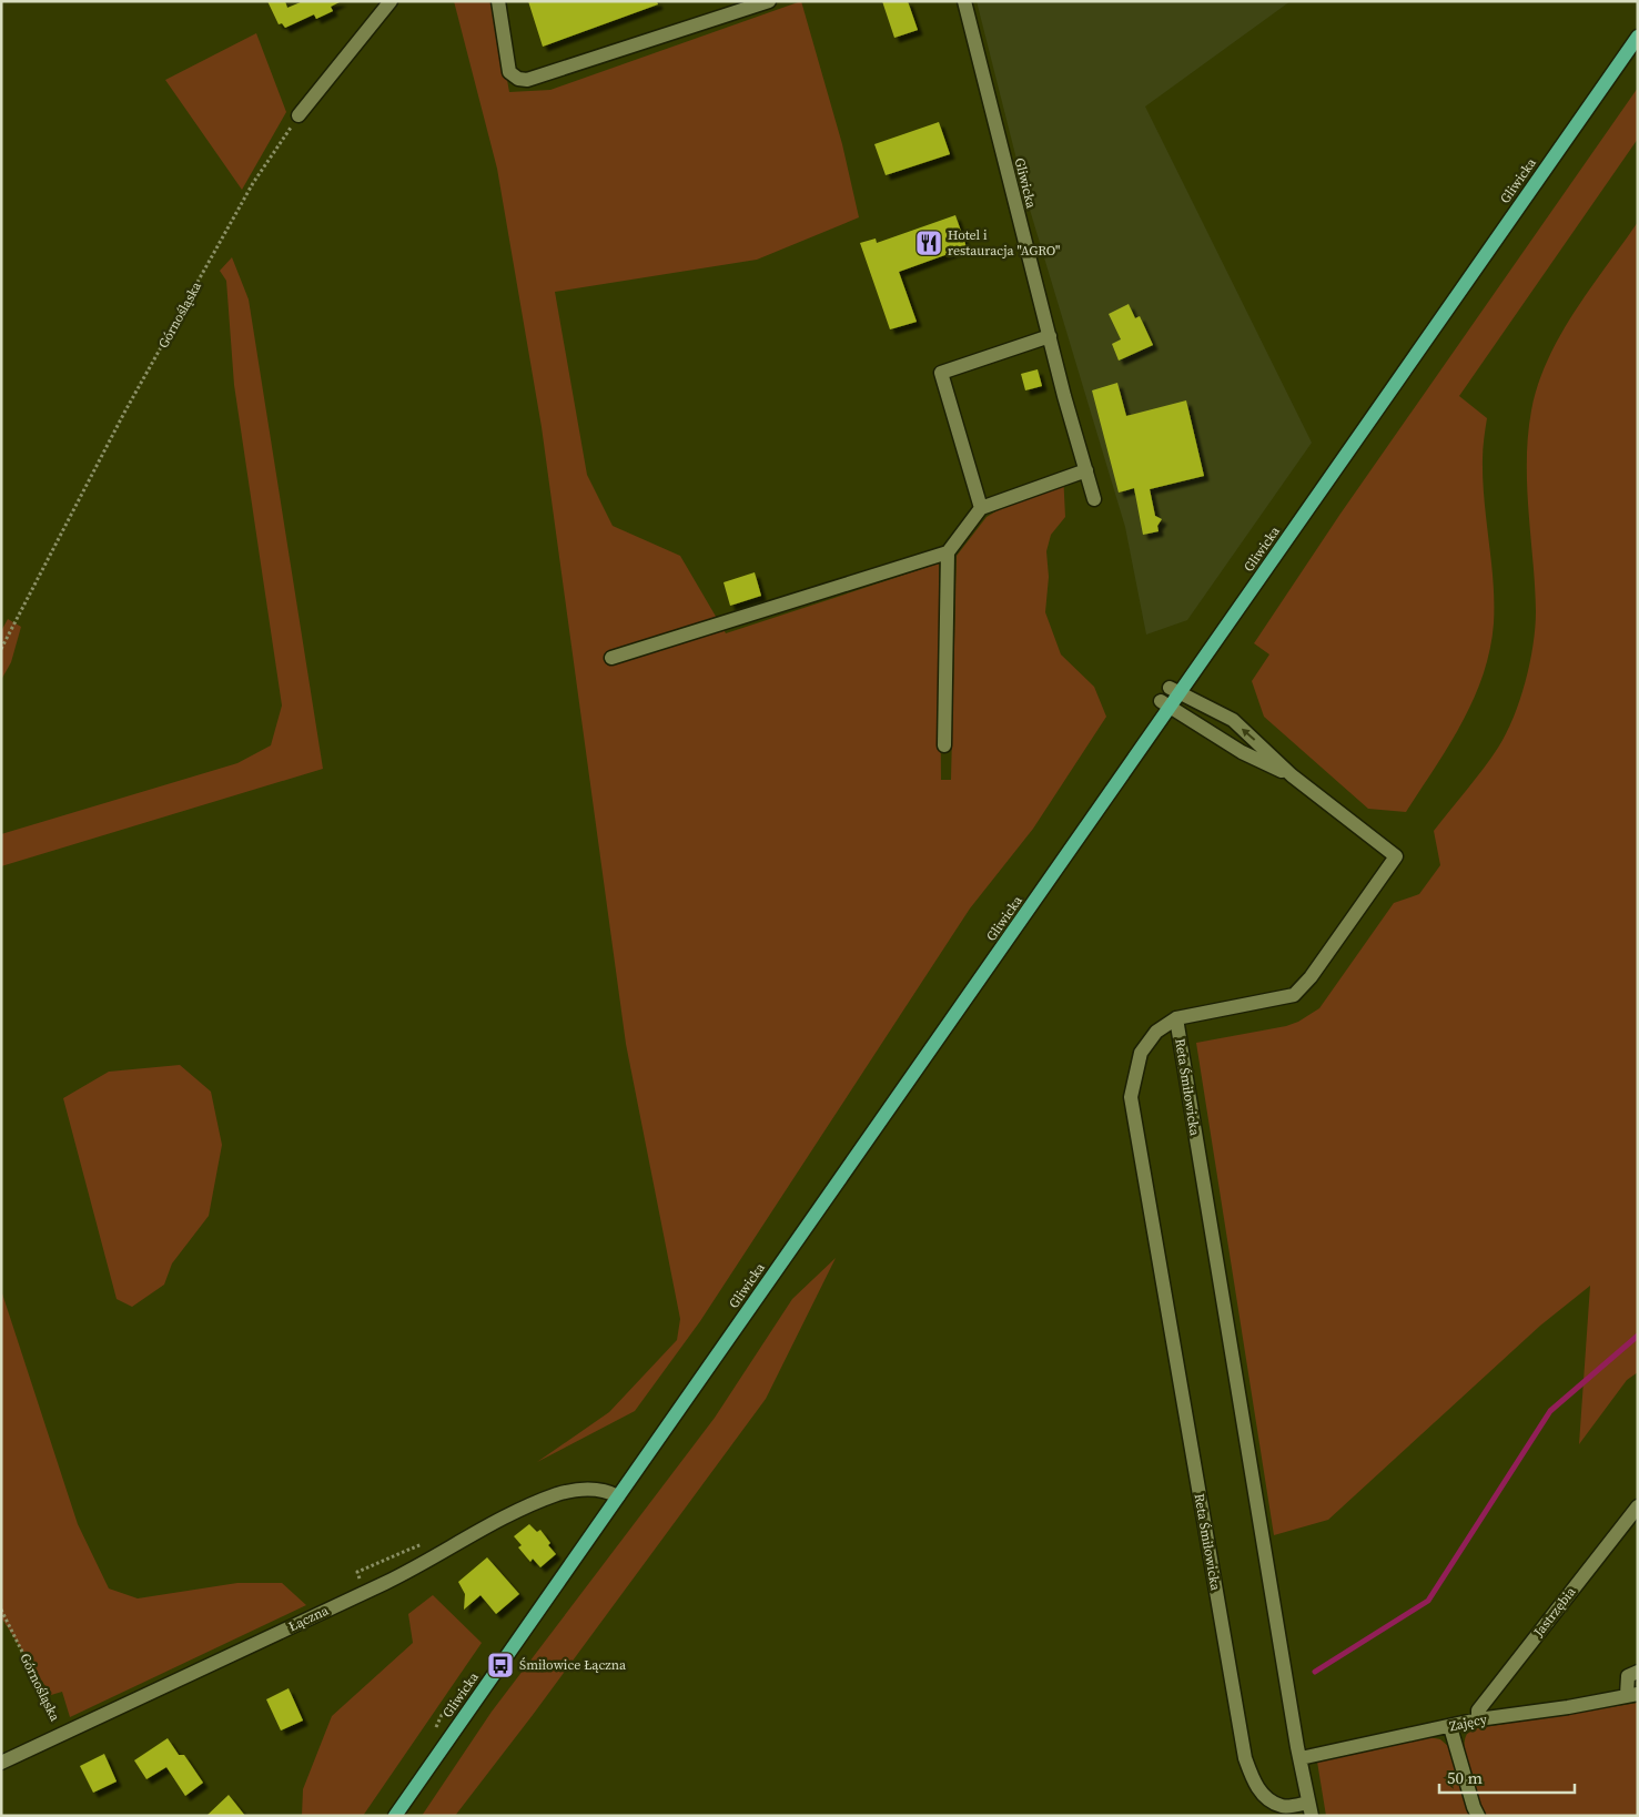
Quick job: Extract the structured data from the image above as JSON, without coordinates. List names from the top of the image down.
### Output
{
  "streets": {
    "main road": ["Gliwicka"],
    "street": [
      "Reta Śmiłowicka",
      "Jastrzębia",
      "Łączna",
      "Zajęcy"
    ],
    "path": ["Górnośląska"]
  },
  "crossings": [
    ["Gliwicka", "Łączna"],
    ["Górnośląska", "Łączna"],
    ["Reta Śmiłowicka", "Zajęcy"],
    ["Jastrzębia", "Zajęcy"]
  ],
  "places": {
    "restaurant": ["Hotel i restauracja \"AGRO\""],
    "bus stop": ["Śmiłowice Łączna"]
  },
  "scale_bar": "50 m"
}
